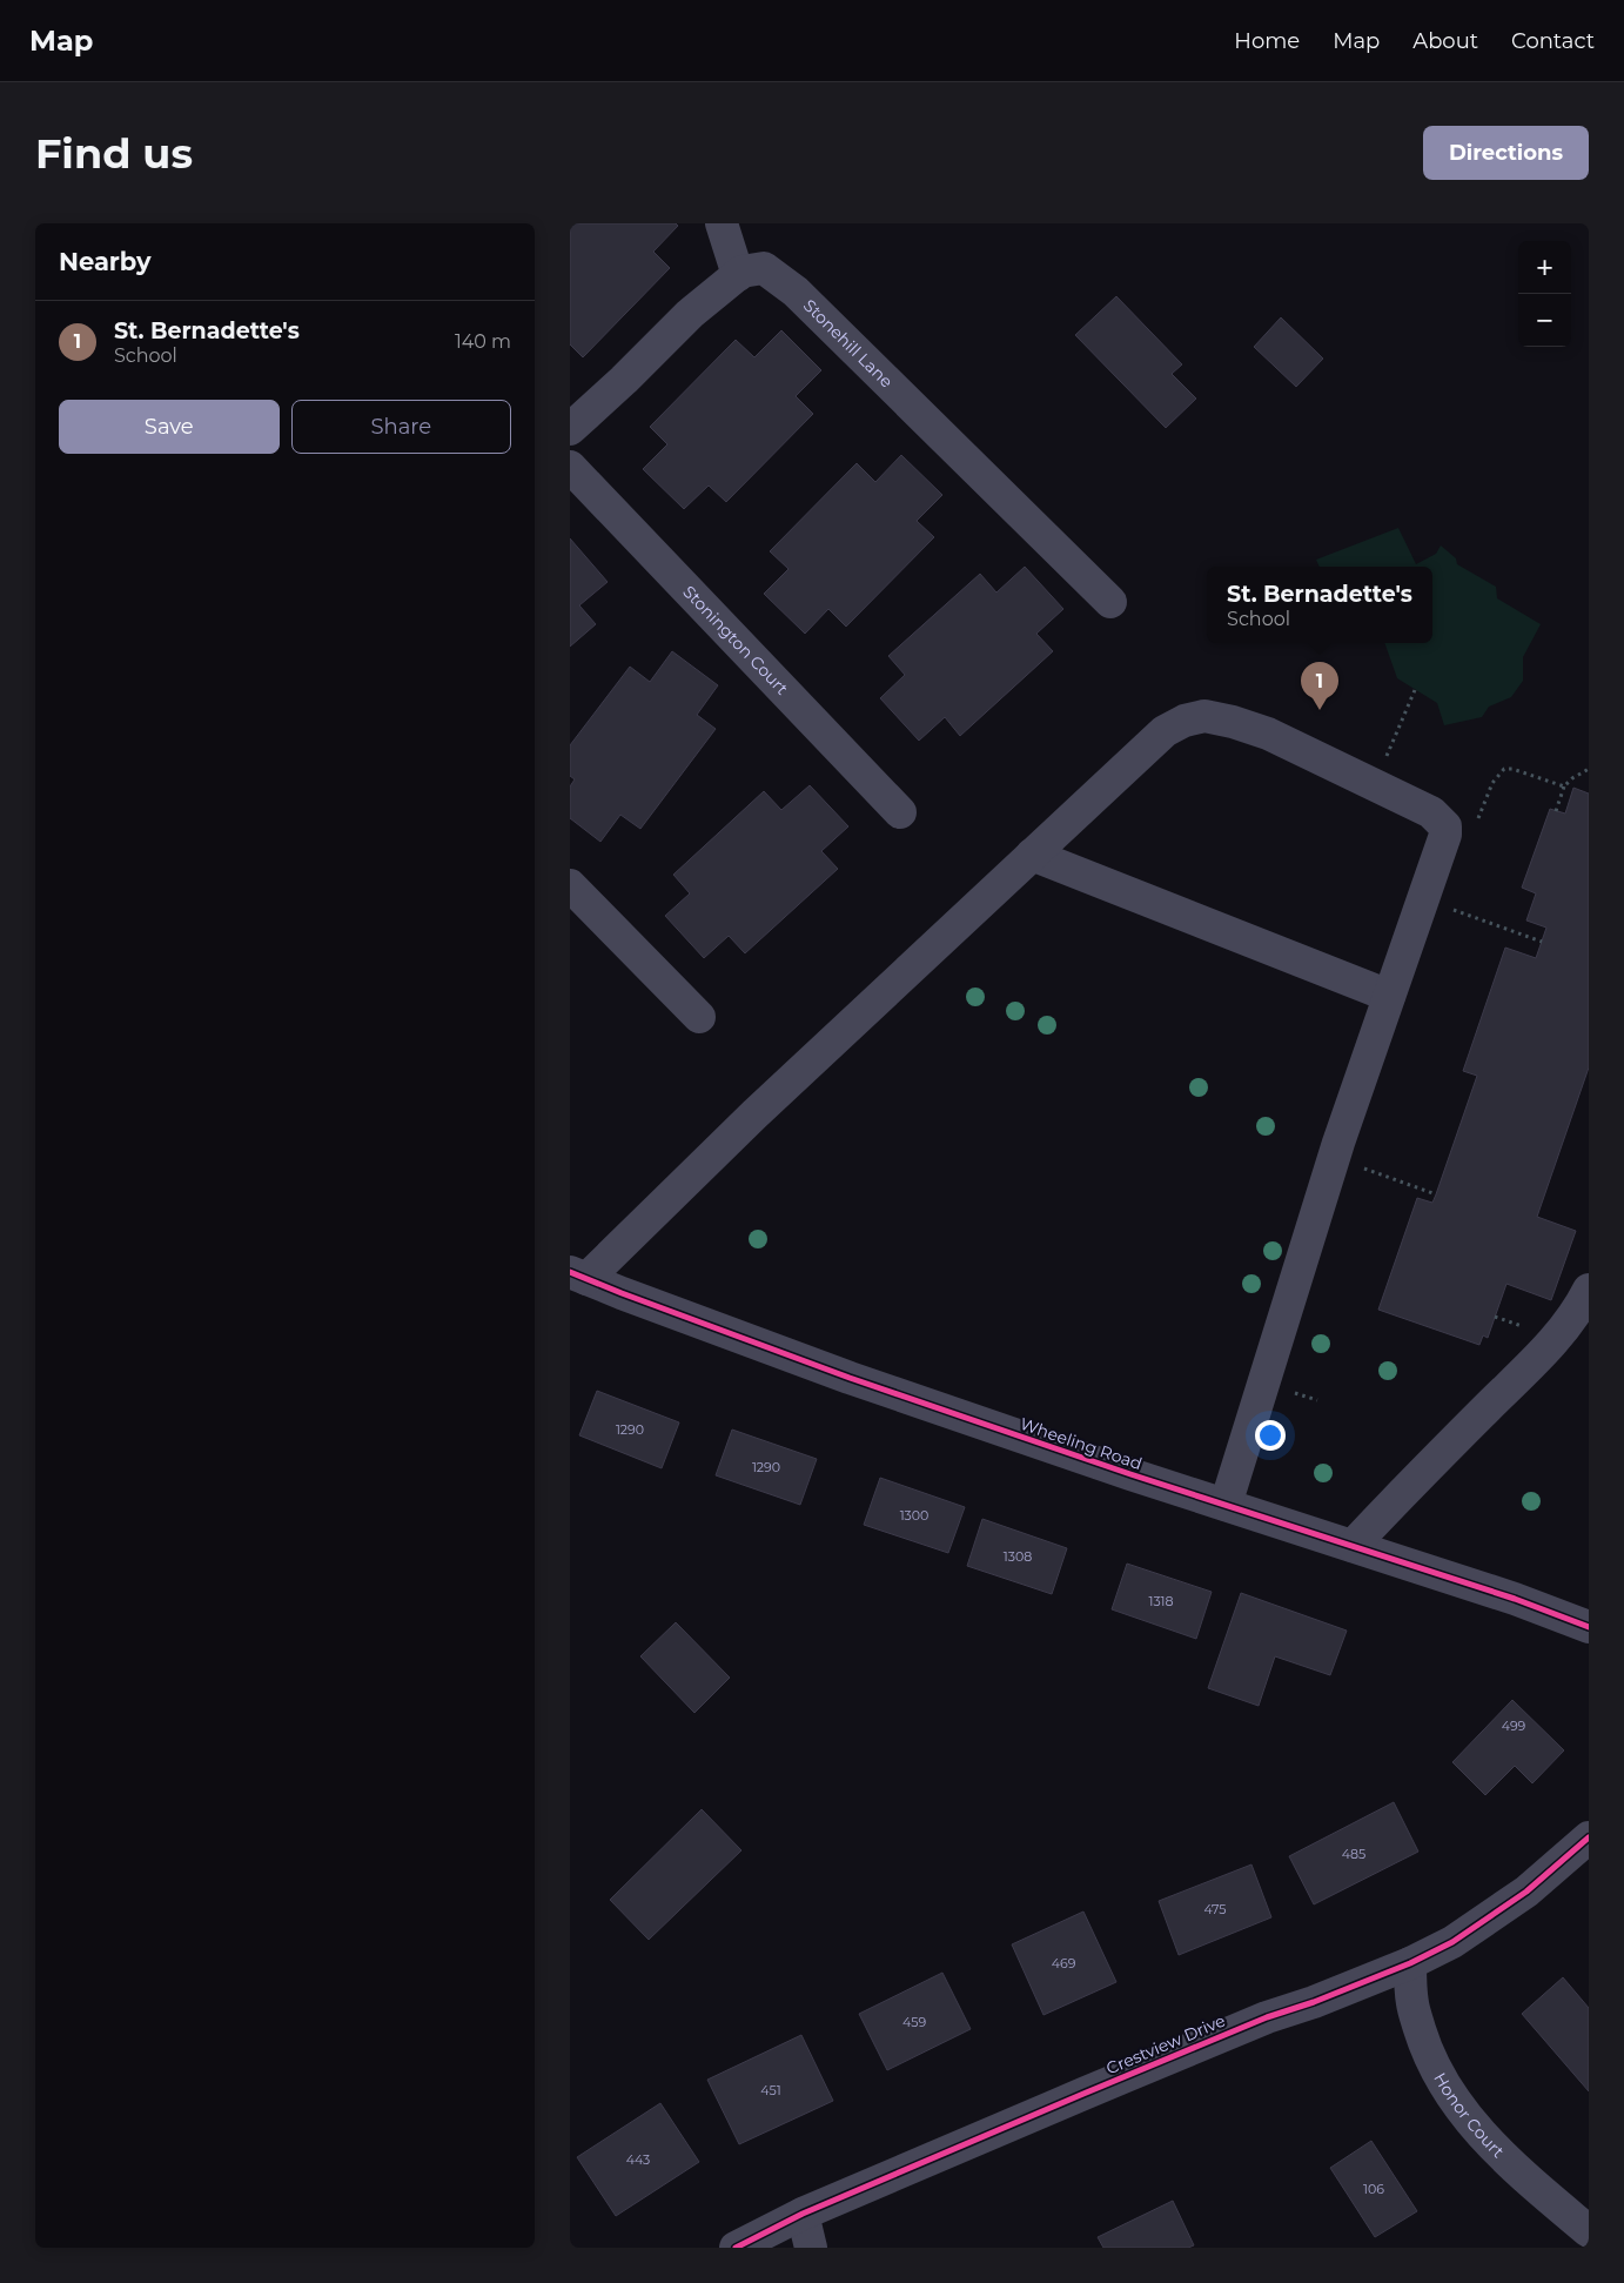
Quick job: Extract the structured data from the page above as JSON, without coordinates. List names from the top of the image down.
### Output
{
  "streets": {
    "street": [
      "Stonehill Lane",
      "Stonington Court",
      "Wheeling Road",
      "Crestview Drive",
      "Honor Court"
    ]
  },
  "crossings": [
    ["Crestview Drive", "Honor Court"]
  ],
  "house_numbers": [
    "1290",
    "1290",
    "1300",
    "1308",
    "1318",
    "499",
    "485",
    "475",
    "469",
    "459",
    "451",
    "443",
    "106"
  ],
  "page": {
    "header": "Map",
    "nav": [
      "Home",
      "Map",
      "About",
      "Contact"
    ],
    "buttons": [
      "Directions",
      ["Save", "Share"]
    ],
    "title": "Find us",
    "heading": "Nearby",
    "map_buttons": ["+", "−"],
    "list": [
      {
        "mark": "1",
        "name": "St. Bernadette's",
        "note": "School",
        "value": "140 m"
      }
    ],
    "popup": ["St. Bernadette's", "School"],
    "pins": "1"
  }
}
